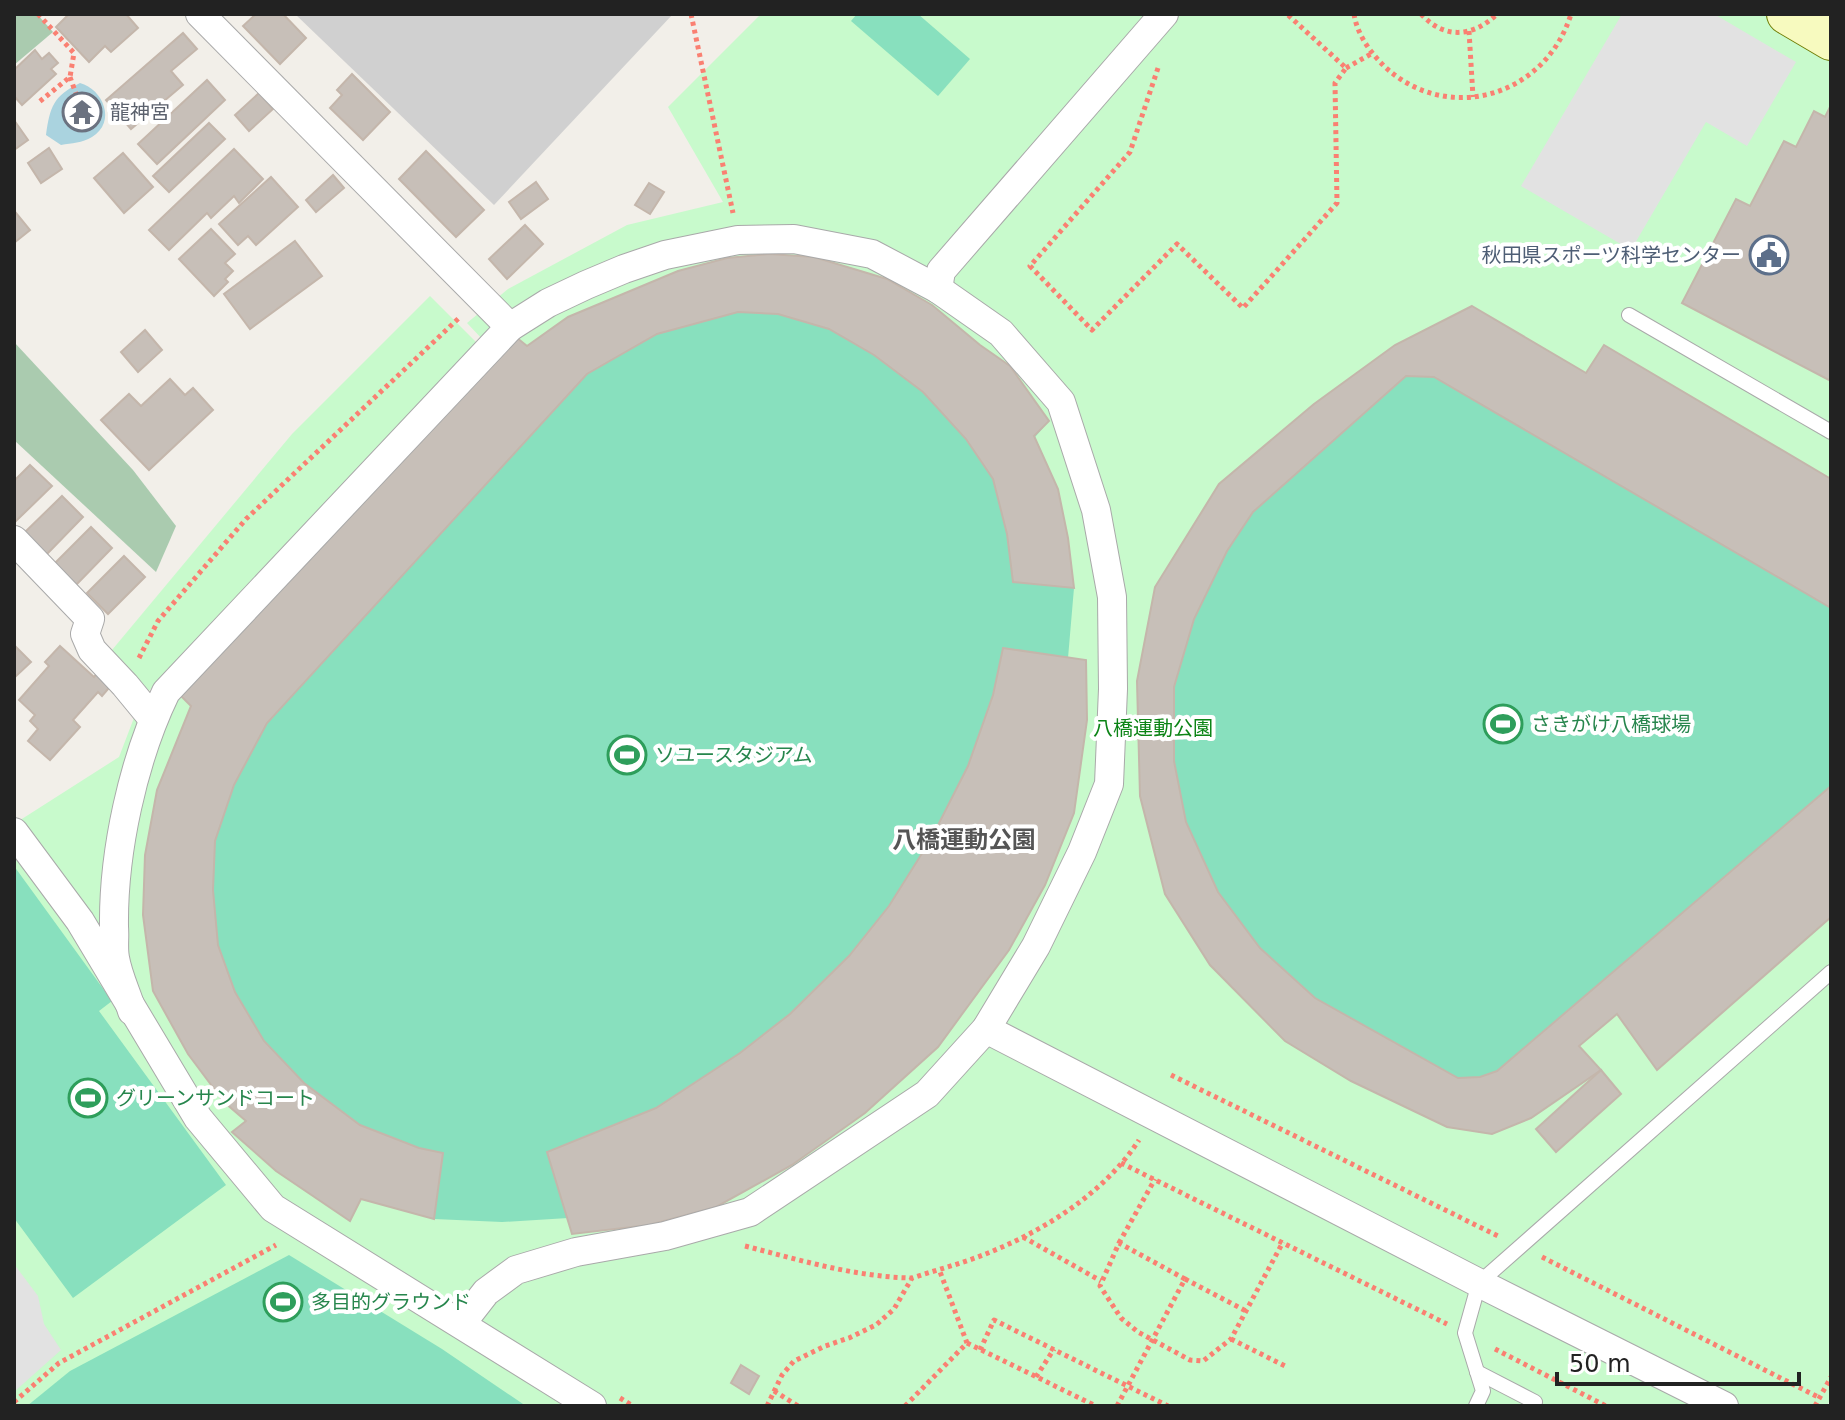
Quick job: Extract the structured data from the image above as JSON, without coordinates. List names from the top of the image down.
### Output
{
  "districts": ["八橋運動公園"],
  "parks": ["八橋運動公園"],
  "places": {
    "temple": ["龍神宮"],
    "public building": ["秋田県スポーツ科学センター"],
    "sports": [
      "さきがけ八橋球場",
      "ソユースタジアム",
      "グリーンサンドコート",
      "多目的グラウンド"
    ]
  },
  "scale_bar": "50 m"
}
